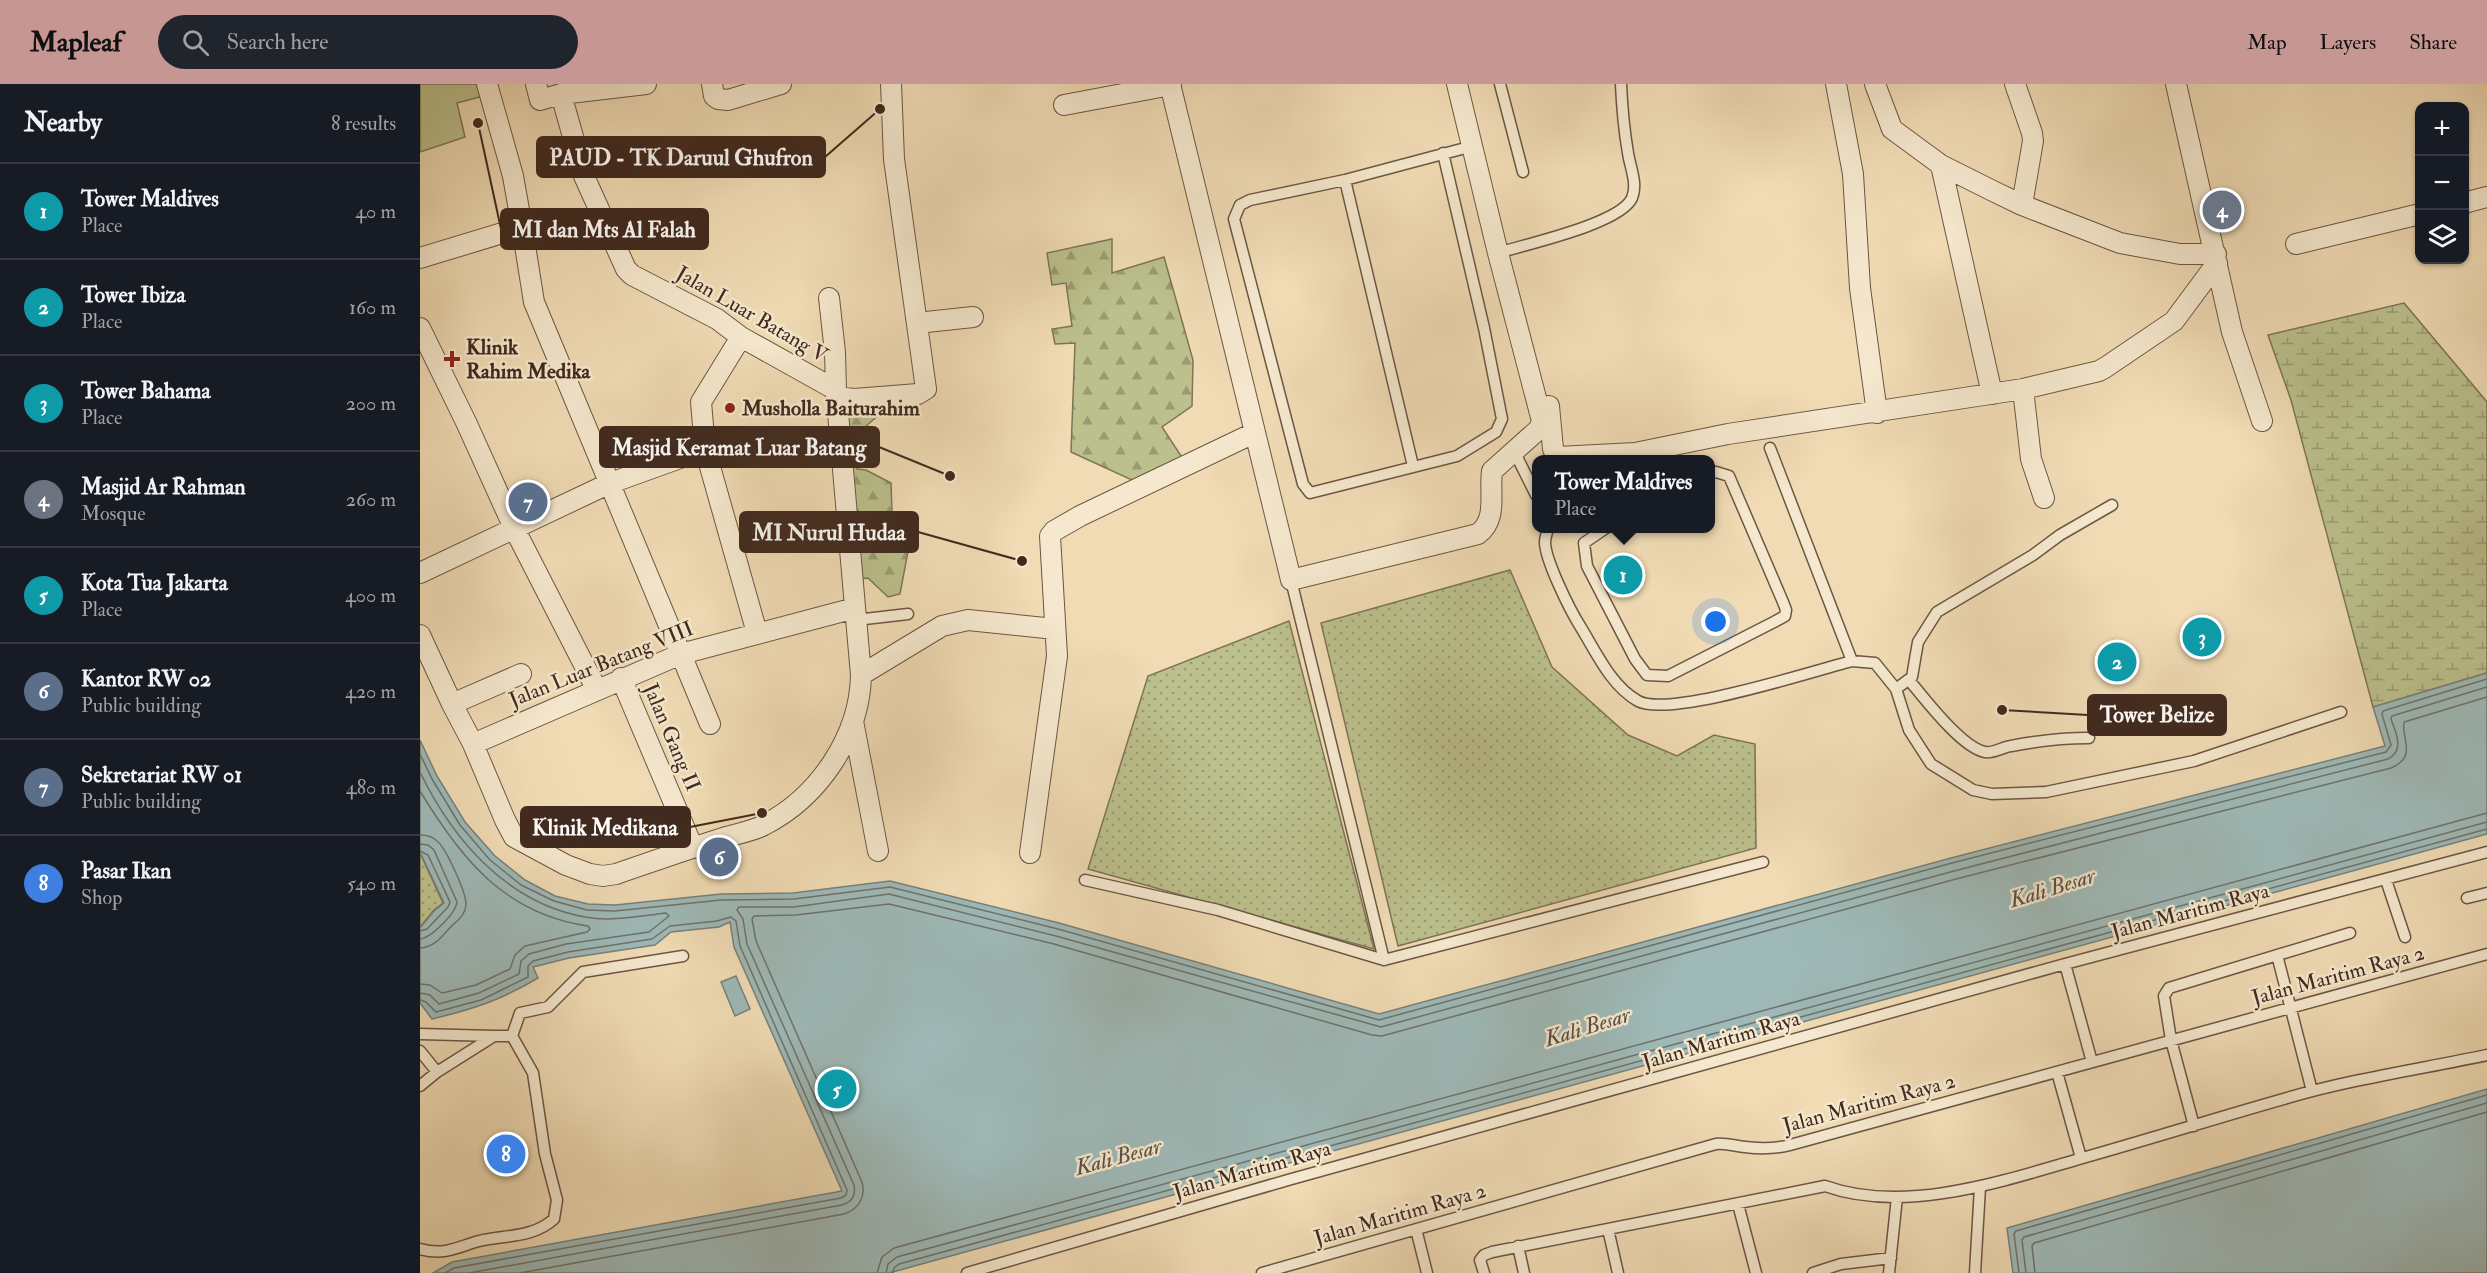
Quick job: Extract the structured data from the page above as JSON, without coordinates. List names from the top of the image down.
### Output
{
  "streets": {
    "street": ["Jalan Luar Batang V", "Jalan Luar Batang VIII", "Jalan Gang II"],
    "lane": ["Jalan Maritim Raya", "Jalan Maritim Raya 2"]
  },
  "crossings": [
    ["Jalan Luar Batang VIII", "Jalan Gang II"]
  ],
  "water": ["Kali Besar"],
  "places": {
    "other": [
      "PAUD - TK Daruul Ghufron",
      "MI dan Mts Al Falah",
      "Musholla Baiturahim",
      "Masjid Keramat Luar Batang",
      "MI Nurul Hudaa",
      "Tower Belize",
      "Klinik Medikana"
    ],
    "health": ["Klinik Rahim Medika"]
  },
  "page": {
    "header": "Mapleaf",
    "search": "Search here",
    "nav": ["Map", "Layers", "Share"],
    "heading": ["Nearby", "8 results"],
    "map_buttons": ["+", "−"],
    "list": [
      {
        "mark": "1",
        "name": "Tower Maldives",
        "note": "Place",
        "value": "40 m"
      },
      {
        "mark": "2",
        "name": "Tower Ibiza",
        "note": "Place",
        "value": "160 m"
      },
      {
        "mark": "3",
        "name": "Tower Bahama",
        "note": "Place",
        "value": "200 m"
      },
      {
        "mark": "4",
        "name": "Masjid Ar Rahman",
        "note": "Mosque",
        "value": "260 m"
      },
      {
        "mark": "5",
        "name": "Kota Tua Jakarta",
        "note": "Place",
        "value": "400 m"
      },
      {
        "mark": "6",
        "name": "Kantor RW 02",
        "note": "Public building",
        "value": "420 m"
      },
      {
        "mark": "7",
        "name": "Sekretariat RW 01",
        "note": "Public building",
        "value": "480 m"
      },
      {
        "mark": "8",
        "name": "Pasar Ikan",
        "note": "Shop",
        "value": "540 m"
      }
    ],
    "pins": [
      "4",
      "7",
      "1",
      "3",
      "2",
      "6",
      "5",
      "8"
    ],
    "popup": ["Tower Maldives", "Place"]
  }
}
